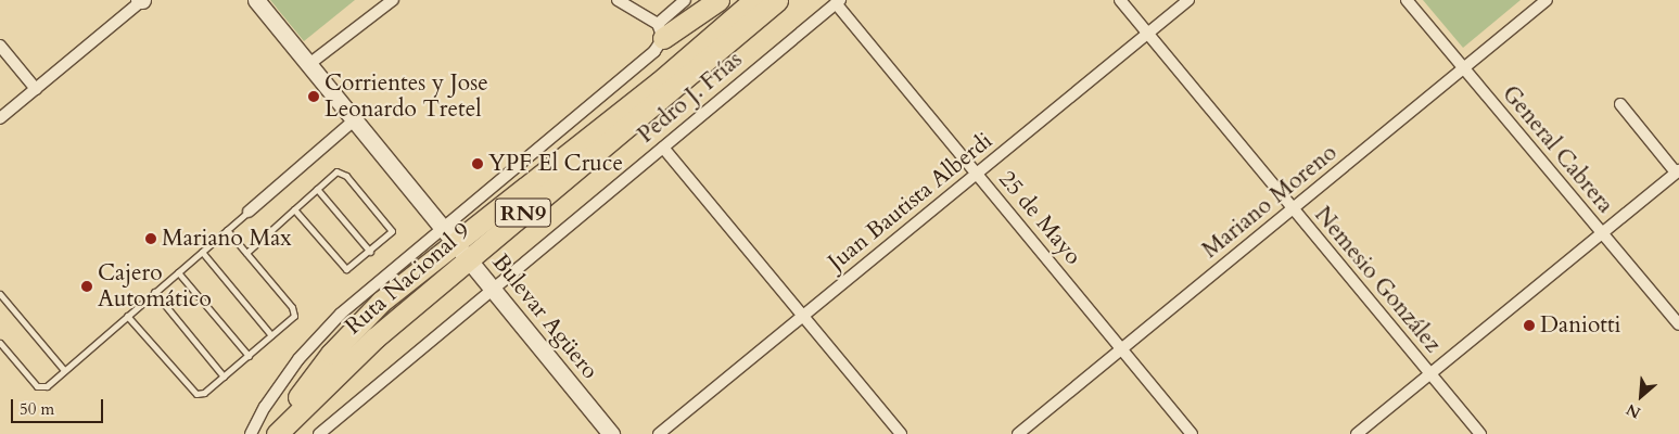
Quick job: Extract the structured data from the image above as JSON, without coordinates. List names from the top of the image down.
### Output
{
  "streets": {
    "highway": ["RN9", "Ruta Nacional 9"],
    "street": [
      "Pedro J. Frías",
      "General Cabrera",
      "Juan Bautista Alberdi",
      "Mariano Moreno",
      "25 de Mayo",
      "Nemesio González",
      "Bulevar Agüero"
    ]
  },
  "crossings": [
    ["Pedro J. Frías", "25 de Mayo"],
    ["Pedro J. Frías", "Bulevar Agüero"],
    ["General Cabrera", "Mariano Moreno"],
    ["Juan Bautista Alberdi", "25 de Mayo"],
    ["Juan Bautista Alberdi", "Nemesio González"],
    ["Mariano Moreno", "25 de Mayo"],
    ["Mariano Moreno", "Nemesio González"],
    ["Ruta Nacional 9", "Bulevar Agüero"]
  ],
  "places": [
    "Corrientes y Jose Leonardo Tretel",
    "YPF El Cruce",
    "Mariano Max",
    "Cajero Automático",
    "Daniotti"
  ],
  "scale_bar": "50 m",
  "north": "bottom left"
}
